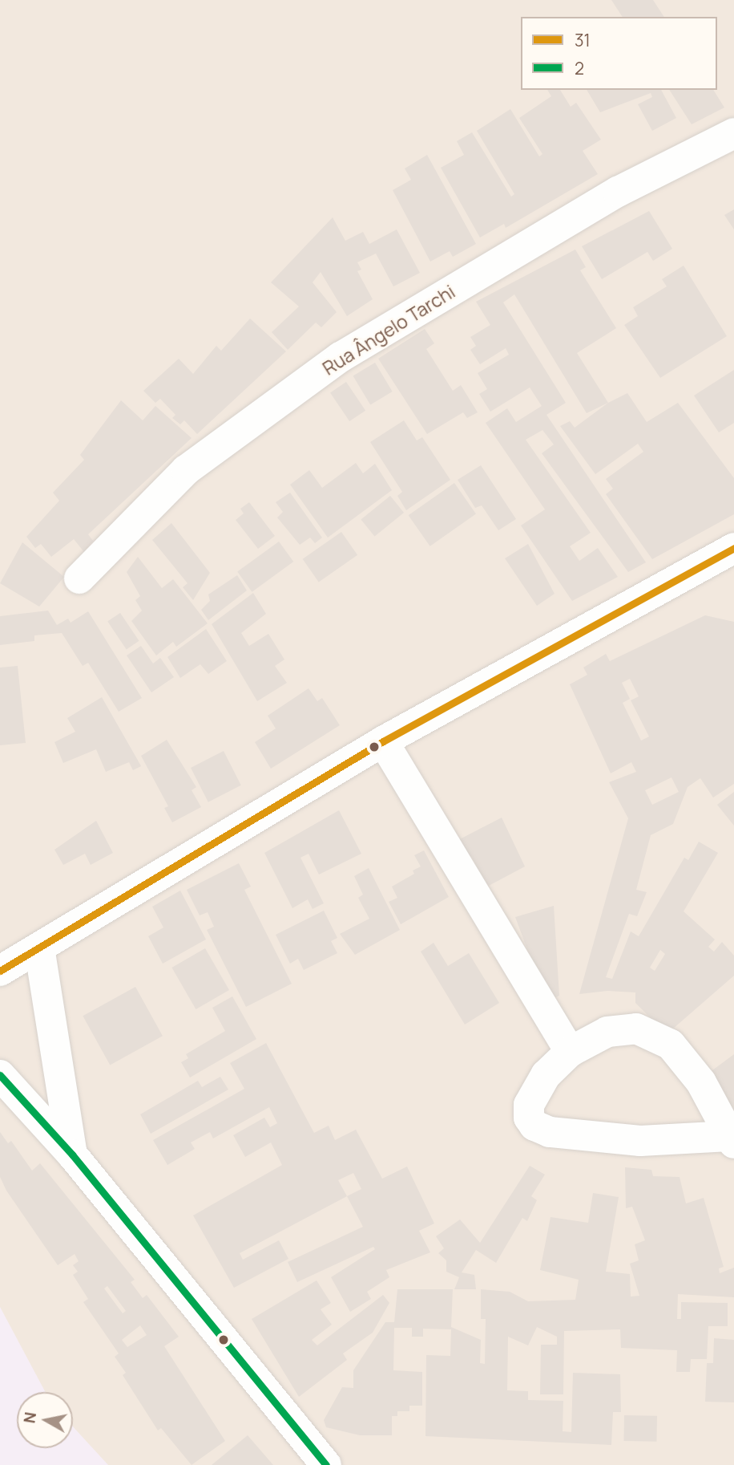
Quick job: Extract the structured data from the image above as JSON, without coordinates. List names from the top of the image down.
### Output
{
  "streets": {
    "street": ["Rua Ângelo Tarchi"]
  },
  "lines": ["transit line 31", "transit line 2"],
  "legend": ["31", "2"],
  "north": "left"
}
